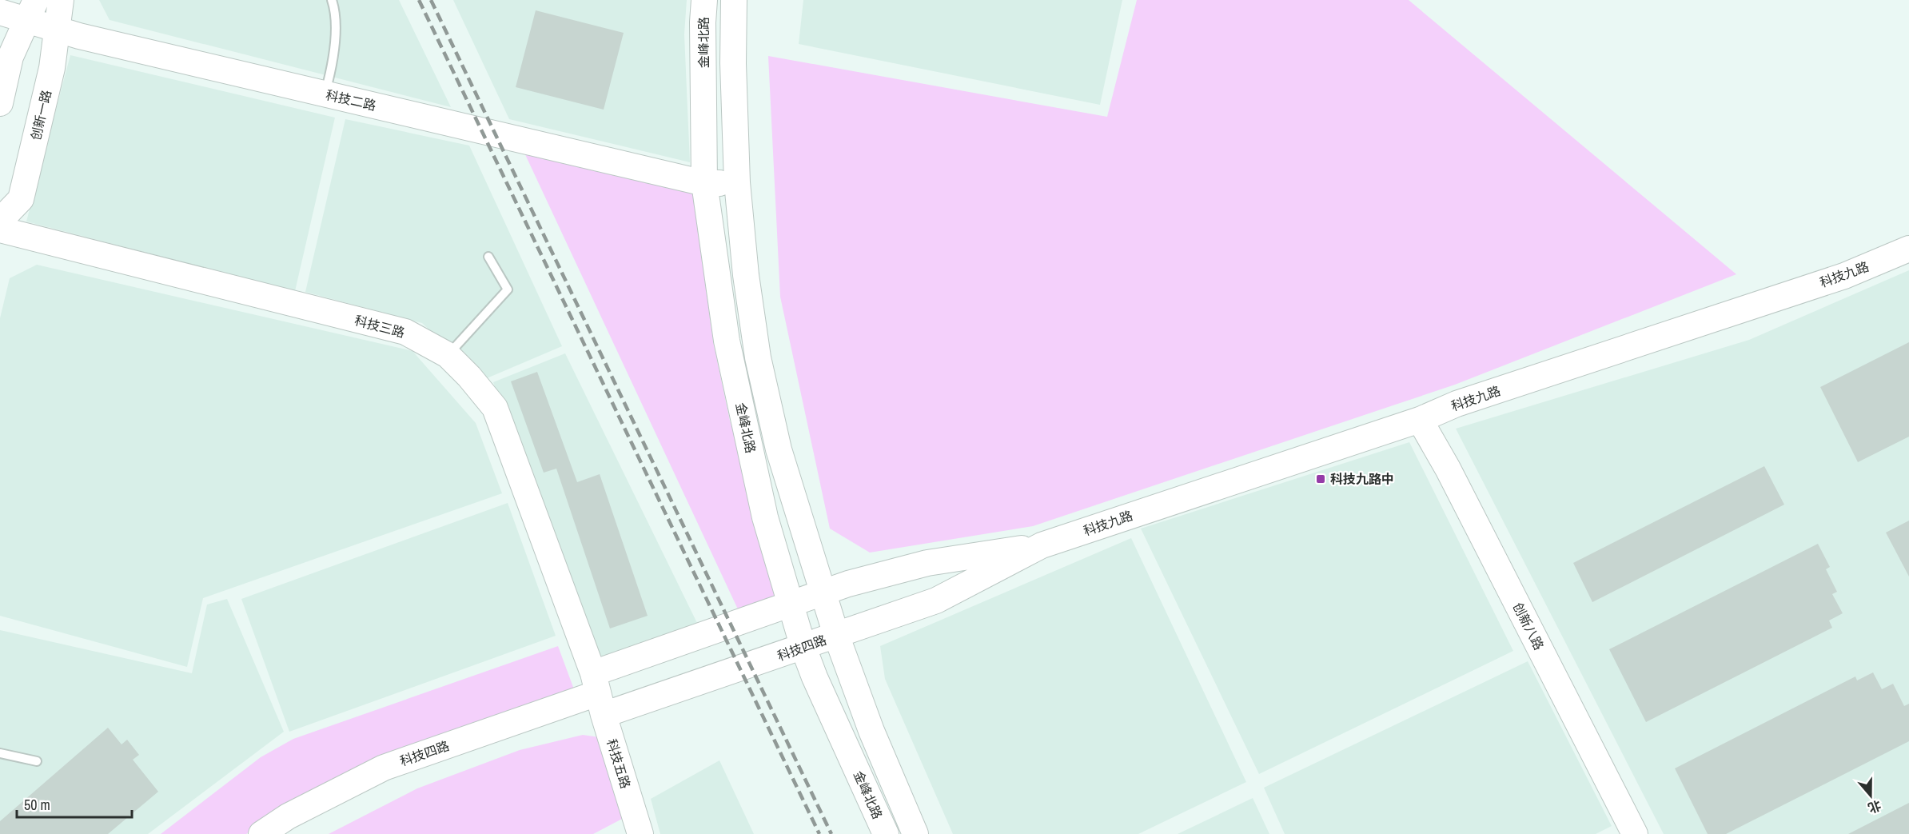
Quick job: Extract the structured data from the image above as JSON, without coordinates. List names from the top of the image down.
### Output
{
  "streets": {
    "street": [
      "金峰北路",
      "科技二路",
      "创新一路",
      "科技九路",
      "科技三路",
      "创新八路",
      "科技四路",
      "科技五路"
    ]
  },
  "crossings": [
    ["金峰北路", "科技二路"],
    ["金峰北路", "科技九路"],
    ["金峰北路", "科技四路"],
    ["科技二路", "创新一路"],
    ["科技九路", "创新八路"],
    ["科技九路", "科技四路"],
    ["科技三路", "科技四路"],
    ["科技三路", "科技五路"],
    ["科技四路", "科技五路"]
  ],
  "places": {
    "transit": ["科技九路中"]
  },
  "scale_bar": "50 m",
  "north": "bottom"
}
